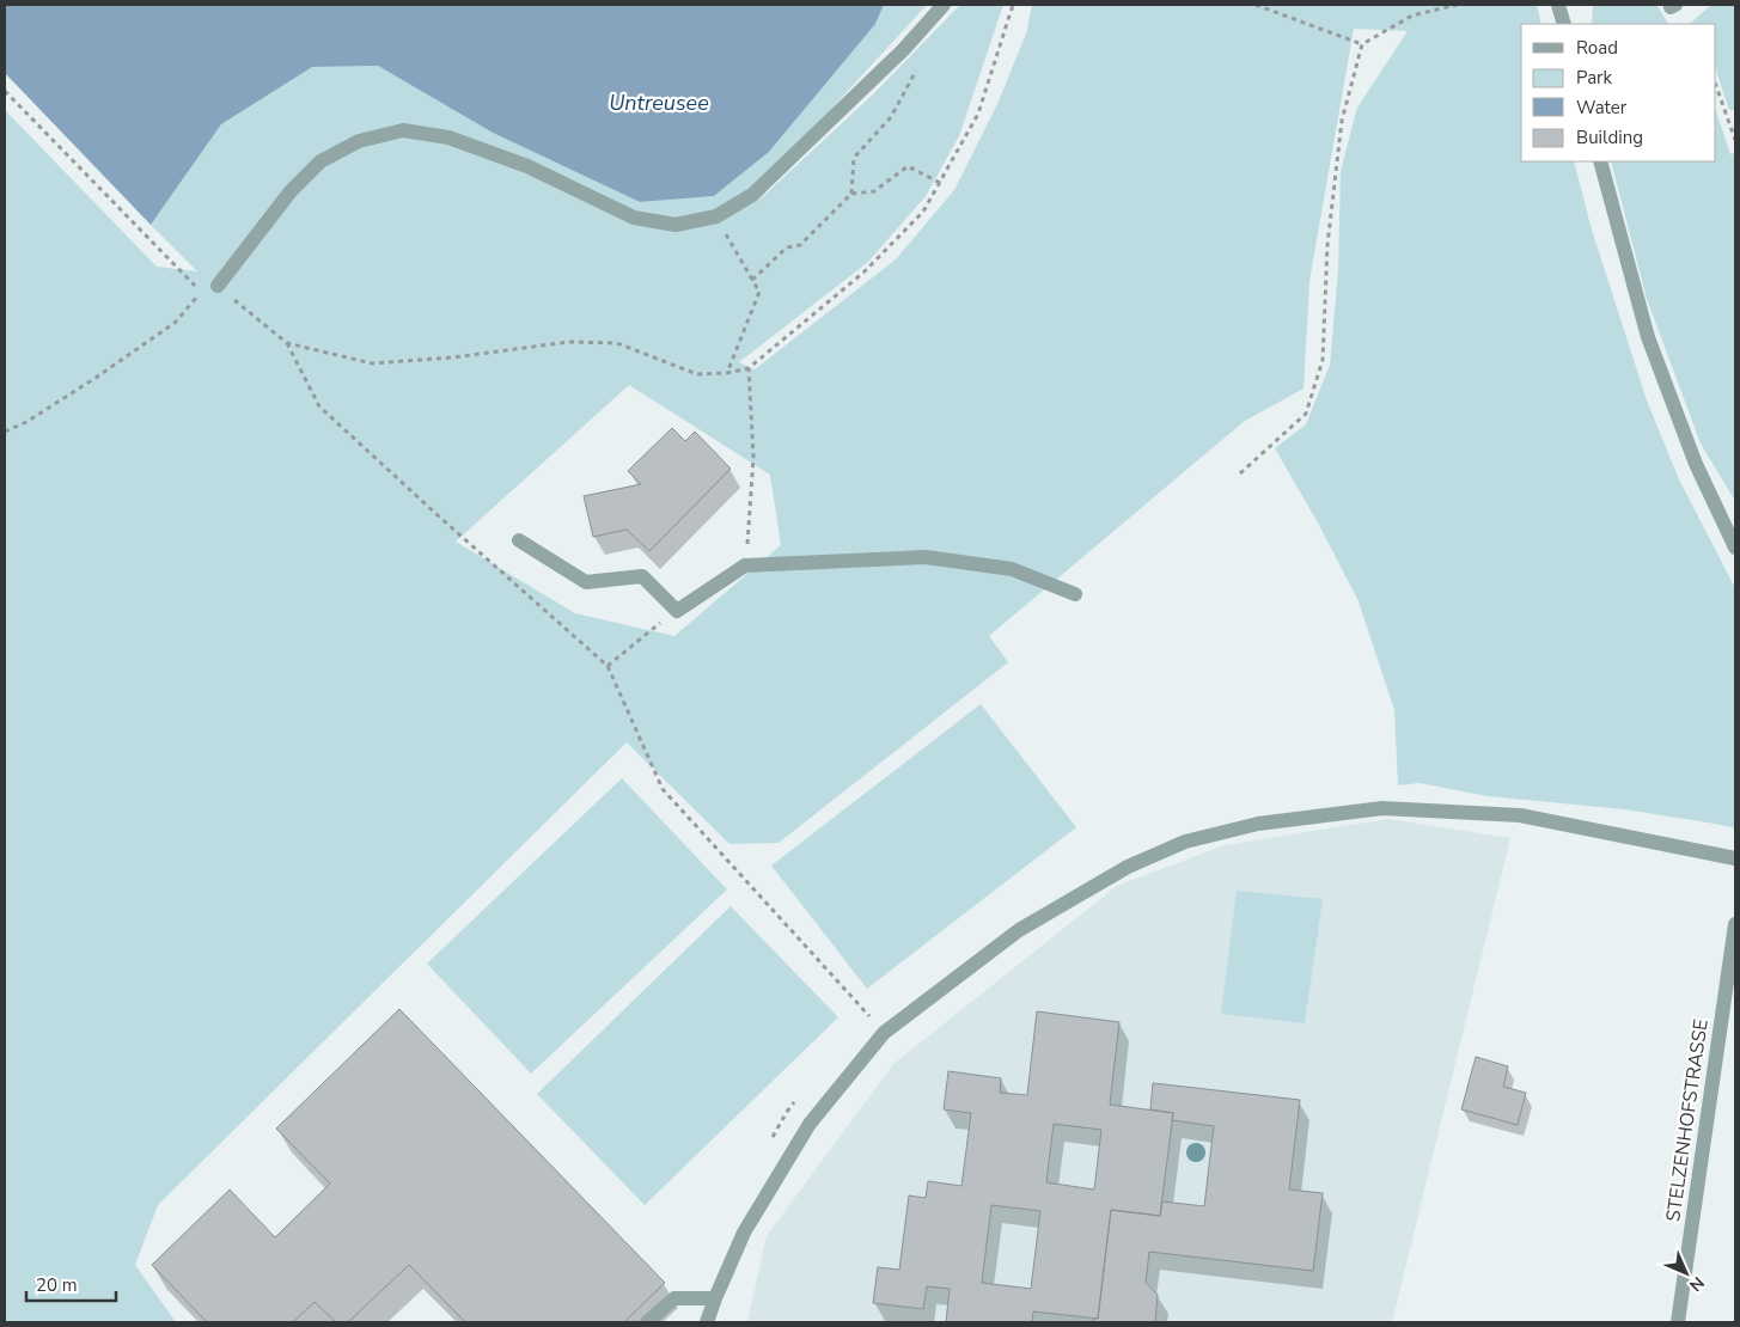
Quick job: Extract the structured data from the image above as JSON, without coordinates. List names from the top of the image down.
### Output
{
  "streets": {
    "street": ["STELZENHOFSTRASSE"]
  },
  "water": ["Untreusee"],
  "legend": [
    "Road",
    "Park",
    "Water",
    "Building"
  ],
  "scale_bar": "20 m",
  "north": "bottom right"
}
